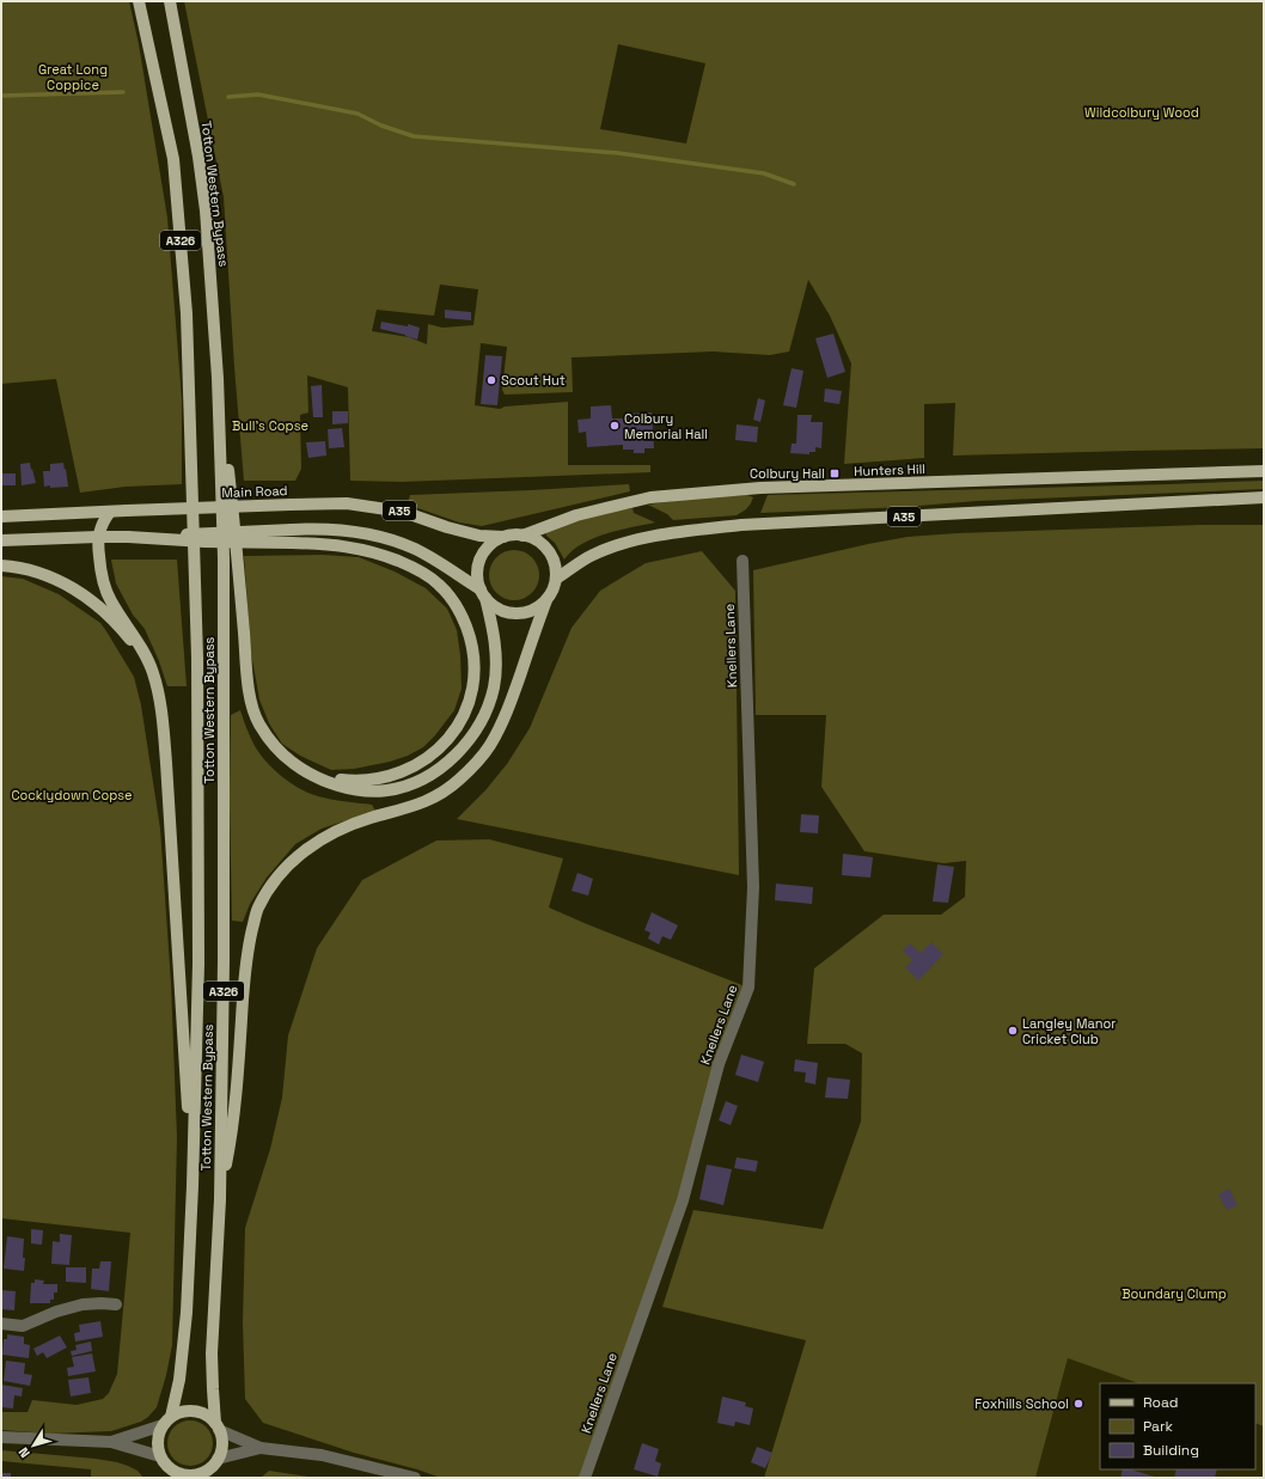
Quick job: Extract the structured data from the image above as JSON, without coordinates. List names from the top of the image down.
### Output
{
  "streets": {
    "main road": [
      "Totton Western Bypass",
      "A326",
      "Hunters Hill",
      "Main Road",
      "A35"
    ],
    "street": ["Knellers Lane"]
  },
  "crossings": [
    ["Hunters Hill", "Main Road"],
    ["Hunters Hill", "A35"],
    ["Main Road", "A35"]
  ],
  "parks": [
    "Great Long Coppice",
    "Wildcolbury Wood",
    "Bull's Copse",
    "Cocklydown Copse",
    "Boundary Clump"
  ],
  "places": {
    "other": [
      "Scout Hut",
      "Colbury Memorial Hall",
      "Langley Manor Cricket Club",
      "Foxhills School"
    ],
    "transit": ["Colbury Hall"]
  },
  "legend": ["Road", "Park", "Building"],
  "north": "bottom left"
}
